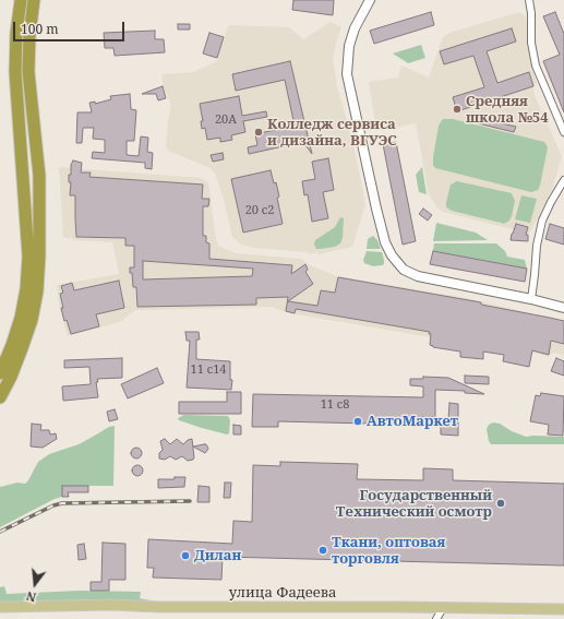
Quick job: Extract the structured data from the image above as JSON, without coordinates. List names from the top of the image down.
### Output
{
  "streets": {
    "main road": ["улица Фадеева"]
  },
  "places": [
    "Средняя школа №54",
    "Колледж сервиса и дизайна, ВГУЭС",
    "АвтоМаркет",
    "Государственный Технический осмотр",
    "Ткани, оптовая торговля",
    "Дилан"
  ],
  "house_numbers": [
    "20А",
    "20 с2",
    "11 с14",
    "11 с8"
  ],
  "scale_bar": "100 m",
  "north": "bottom"
}
